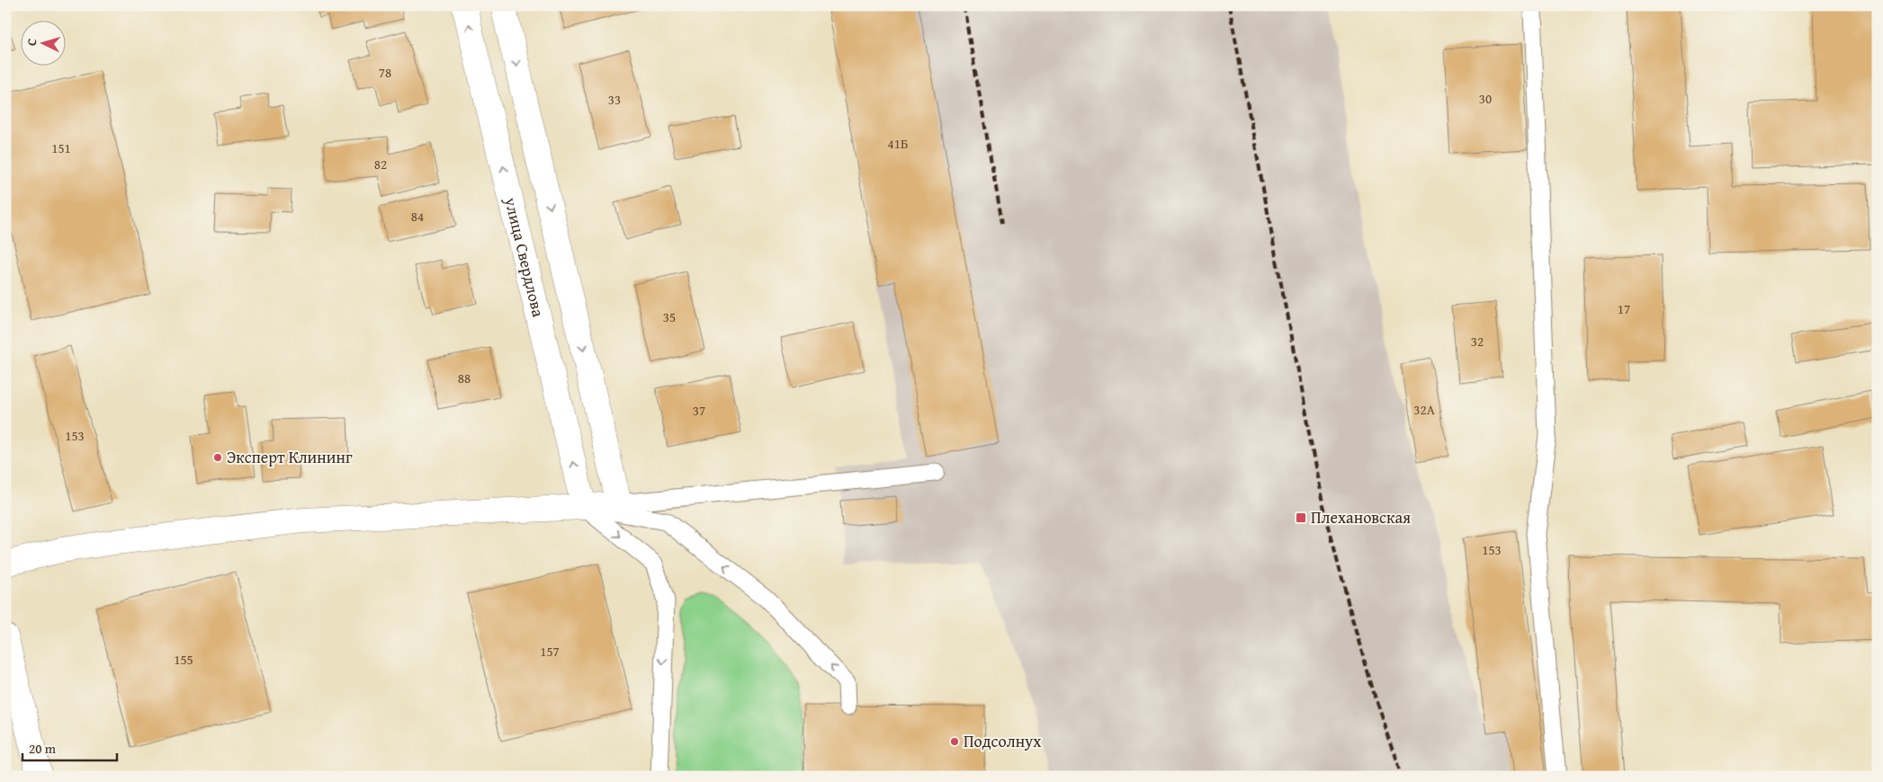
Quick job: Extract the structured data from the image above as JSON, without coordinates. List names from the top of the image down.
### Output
{
  "streets": {
    "street": ["улица Свердлова"]
  },
  "places": {
    "other": ["Эксперт Клининг", "Подсолнух"],
    "transit": ["Плехановская"]
  },
  "house_numbers": [
    "78",
    "30",
    "33",
    "41Б",
    "151",
    "82",
    "84",
    "17",
    "35",
    "32",
    "88",
    "32А",
    "37",
    "153",
    "153",
    "157",
    "155"
  ],
  "scale_bar": "20 m",
  "north": "left"
}
